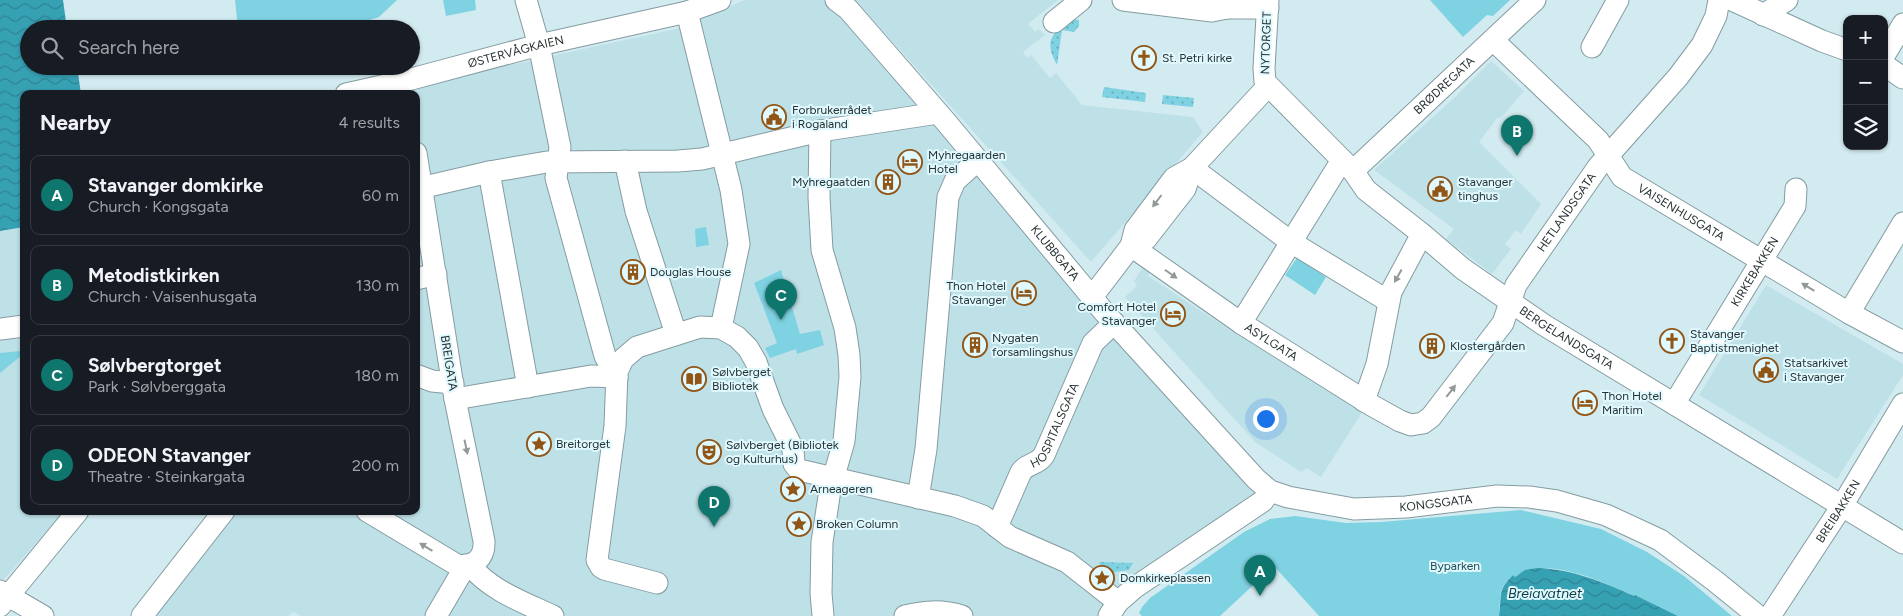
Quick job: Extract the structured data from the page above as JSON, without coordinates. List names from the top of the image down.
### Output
{
  "streets": {
    "street": [
      "NYTORGET",
      "ØSTERVÅGKAIEN",
      "BRØDREGATA",
      "HETLANDSGATA",
      "VAISENHUSGATA",
      "KLUBBGATA",
      "KIRKEBAKKEN",
      "BERGELANDSGATA",
      "ASYLGATA",
      "BREIGATA",
      "HOSPITALSGATA",
      "KONGSGATA",
      "BREIBAKKEN"
    ]
  },
  "crossings": [
    ["NYTORGET", "BERGELANDSGATA"],
    ["BRØDREGATA", "VAISENHUSGATA"],
    ["BRØDREGATA", "BERGELANDSGATA"],
    ["BRØDREGATA", "ASYLGATA"],
    ["HETLANDSGATA", "VAISENHUSGATA"],
    ["HETLANDSGATA", "BERGELANDSGATA"],
    ["HETLANDSGATA", "ASYLGATA"],
    ["VAISENHUSGATA", "KIRKEBAKKEN"],
    ["KLUBBGATA", "HOSPITALSGATA"],
    ["KLUBBGATA", "KONGSGATA"],
    ["KIRKEBAKKEN", "BERGELANDSGATA"],
    ["BERGELANDSGATA", "BREIBAKKEN"]
  ],
  "one_way": ["BREIGATA"],
  "water": ["Breiavatnet"],
  "parks": ["Byparken"],
  "places": {
    "church": ["St. Petri kirke", "Stavanger Baptistmenighet"],
    "public building": ["Forbrukerrådet i Rogaland", "Stavanger tinghus", "Statsarkivet i Stavanger"],
    "hotel": [
      "Myhregaarden Hotel",
      "Thon Hotel Stavanger",
      "Comfort Hotel Stavanger",
      "Thon Hotel Maritim"
    ],
    "building": [
      "Myhregaatden",
      "Douglas House",
      "Nygaten forsamlingshus",
      "Klostergården"
    ],
    "library": ["Sølvberget Bibliotek"],
    "place": [
      "Breitorget",
      "Arneageren",
      "Broken Column",
      "Domkirkeplassen"
    ],
    "theatre": ["Sølvberget (Bibliotek og Kulturhus)"]
  },
  "page": {
    "map_buttons": ["+", "−"],
    "search": "Search here",
    "heading": ["Nearby", "4 results"],
    "pins": [
      "B",
      "C",
      "D",
      "A"
    ],
    "list": [
      {
        "mark": "A",
        "name": "Stavanger domkirke",
        "note": "Church · Kongsgata",
        "value": "60 m"
      },
      {
        "mark": "B",
        "name": "Metodistkirken",
        "note": "Church · Vaisenhusgata",
        "value": "130 m"
      },
      {
        "mark": "C",
        "name": "Sølvbergtorget",
        "note": "Park · Sølvberggata",
        "value": "180 m"
      },
      {
        "mark": "D",
        "name": "ODEON Stavanger",
        "note": "Theatre · Steinkargata",
        "value": "200 m"
      }
    ]
  }
}
